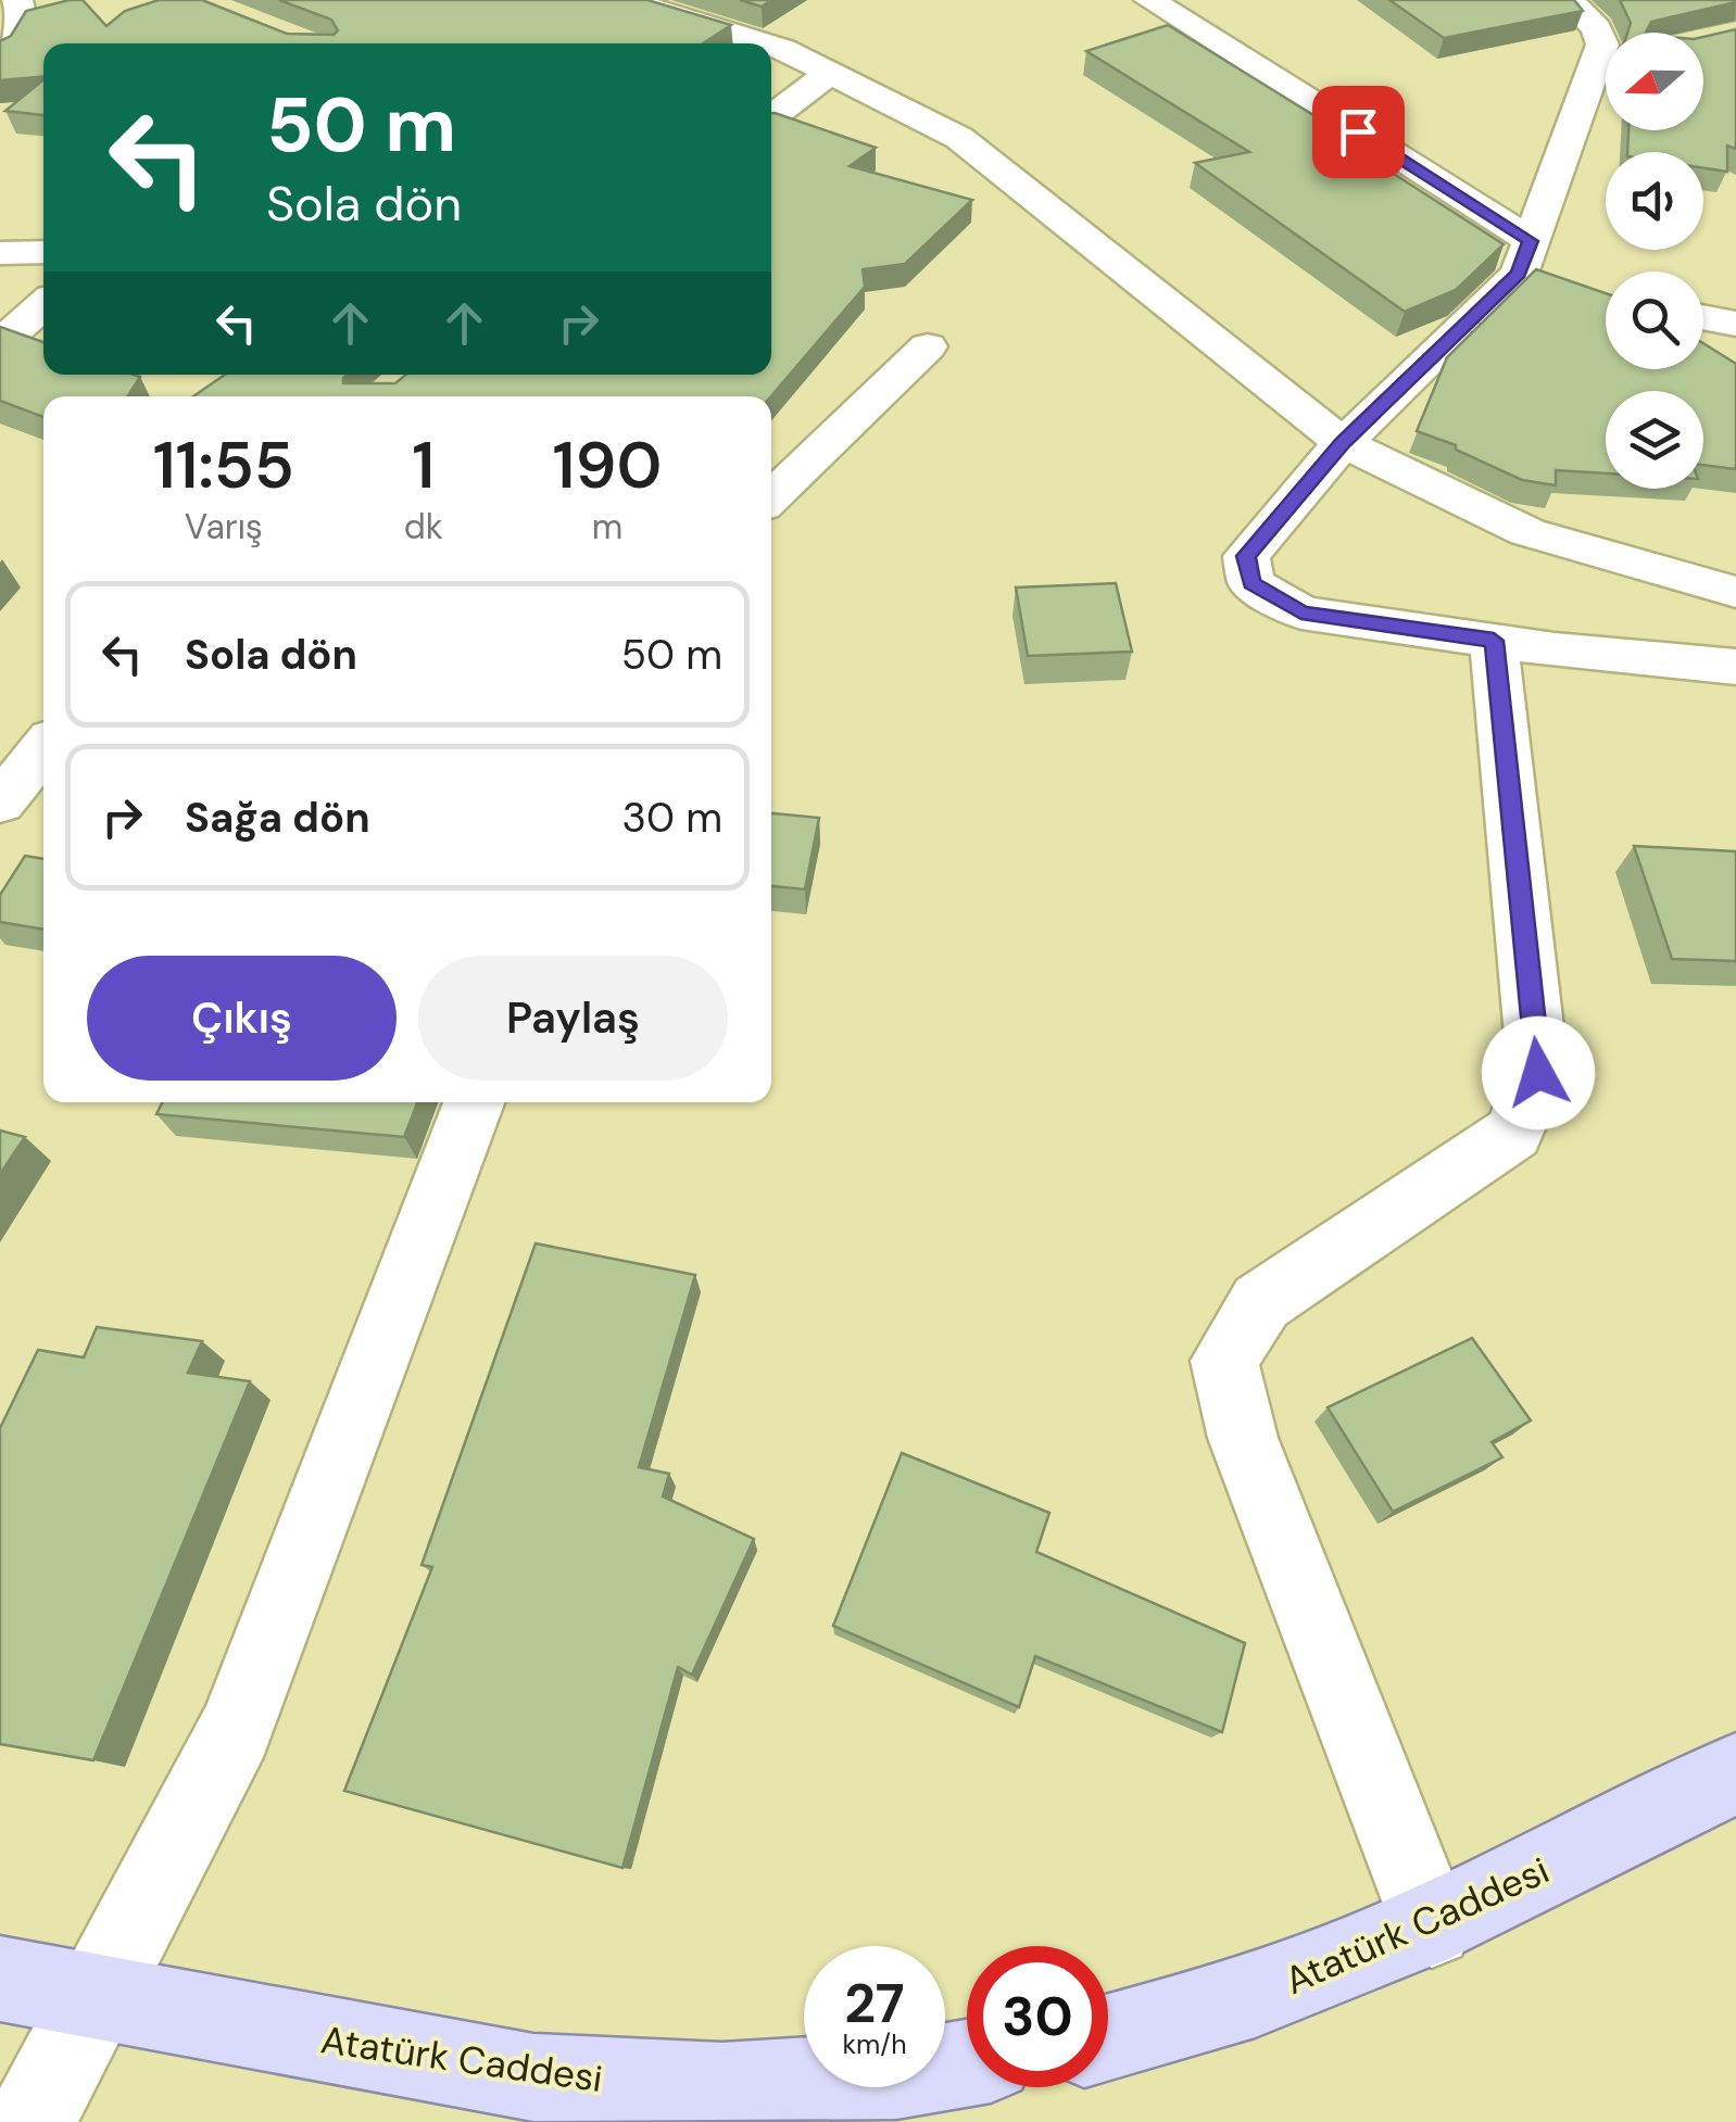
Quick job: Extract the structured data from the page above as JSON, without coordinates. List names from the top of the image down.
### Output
{
  "streets": {
    "main road": ["Atatürk Caddesi"]
  },
  "north": "left",
  "page": {
    "turn": ["50 m", "Sola dön"],
    "eta": [
      "11:55",
      "Varış",
      "1",
      "dk",
      "190",
      "m"
    ],
    "list": [
      {
        "name": "Sola dön",
        "value": "50 m"
      },
      {
        "name": "Sağa dön",
        "value": "30 m"
      }
    ],
    "buttons": ["Çıkış", "Paylaş"],
    "speed": "27 km/h",
    "limit": "30"
  }
}
